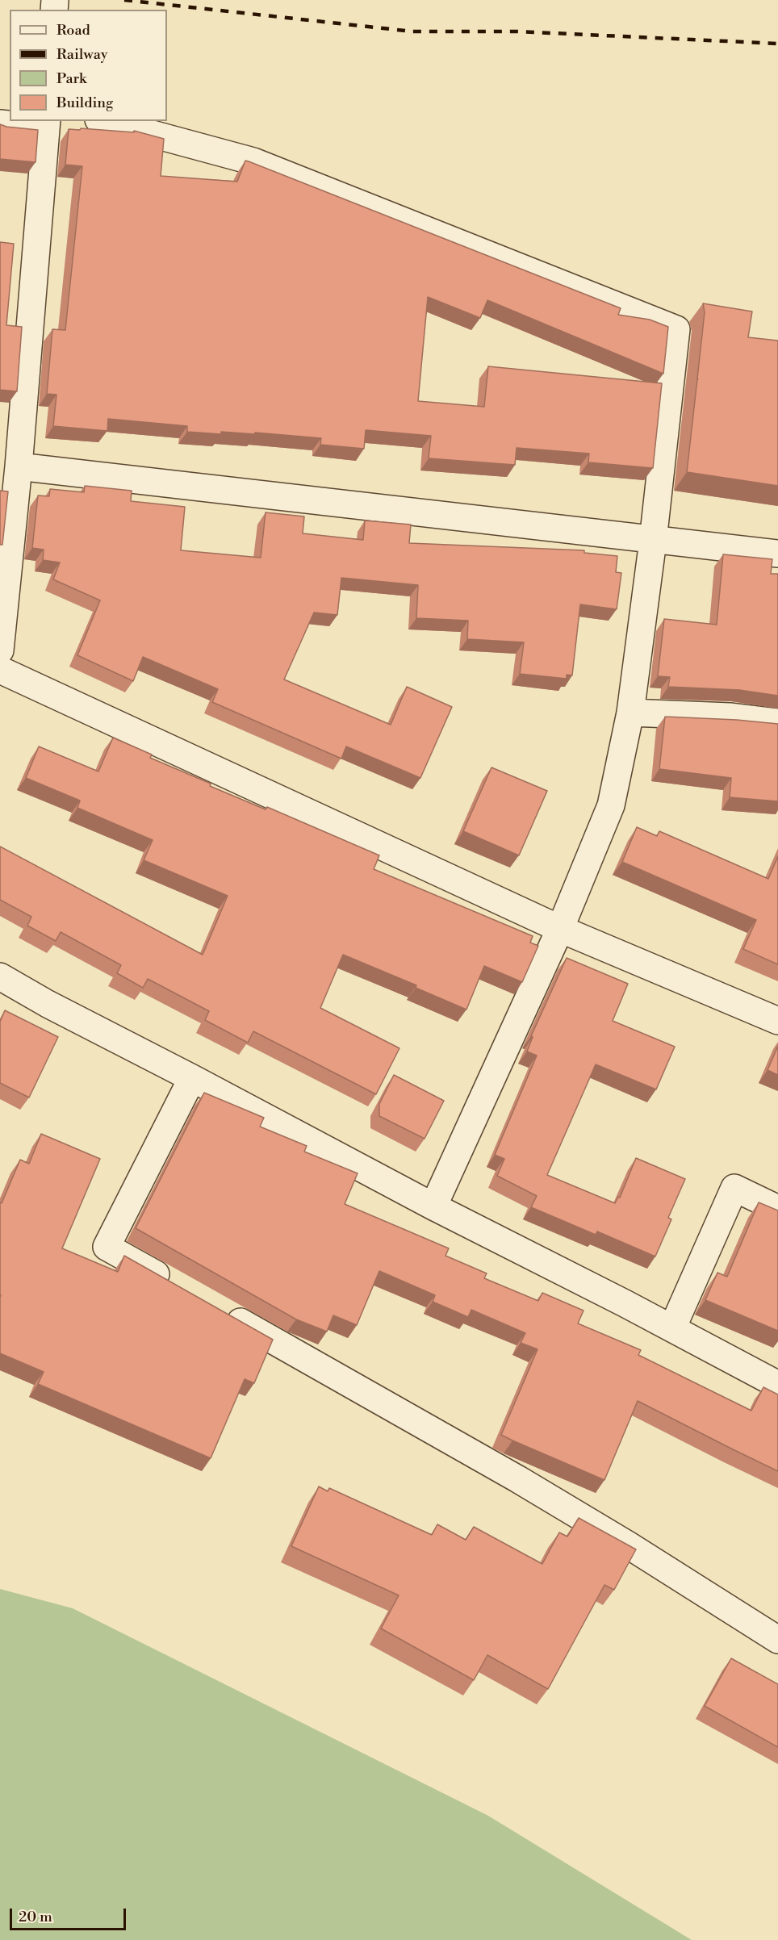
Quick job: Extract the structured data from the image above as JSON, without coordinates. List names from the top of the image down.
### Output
{
  "legend": [
    "Road",
    "Railway",
    "Park",
    "Building"
  ],
  "scale_bar": "20 m"
}
